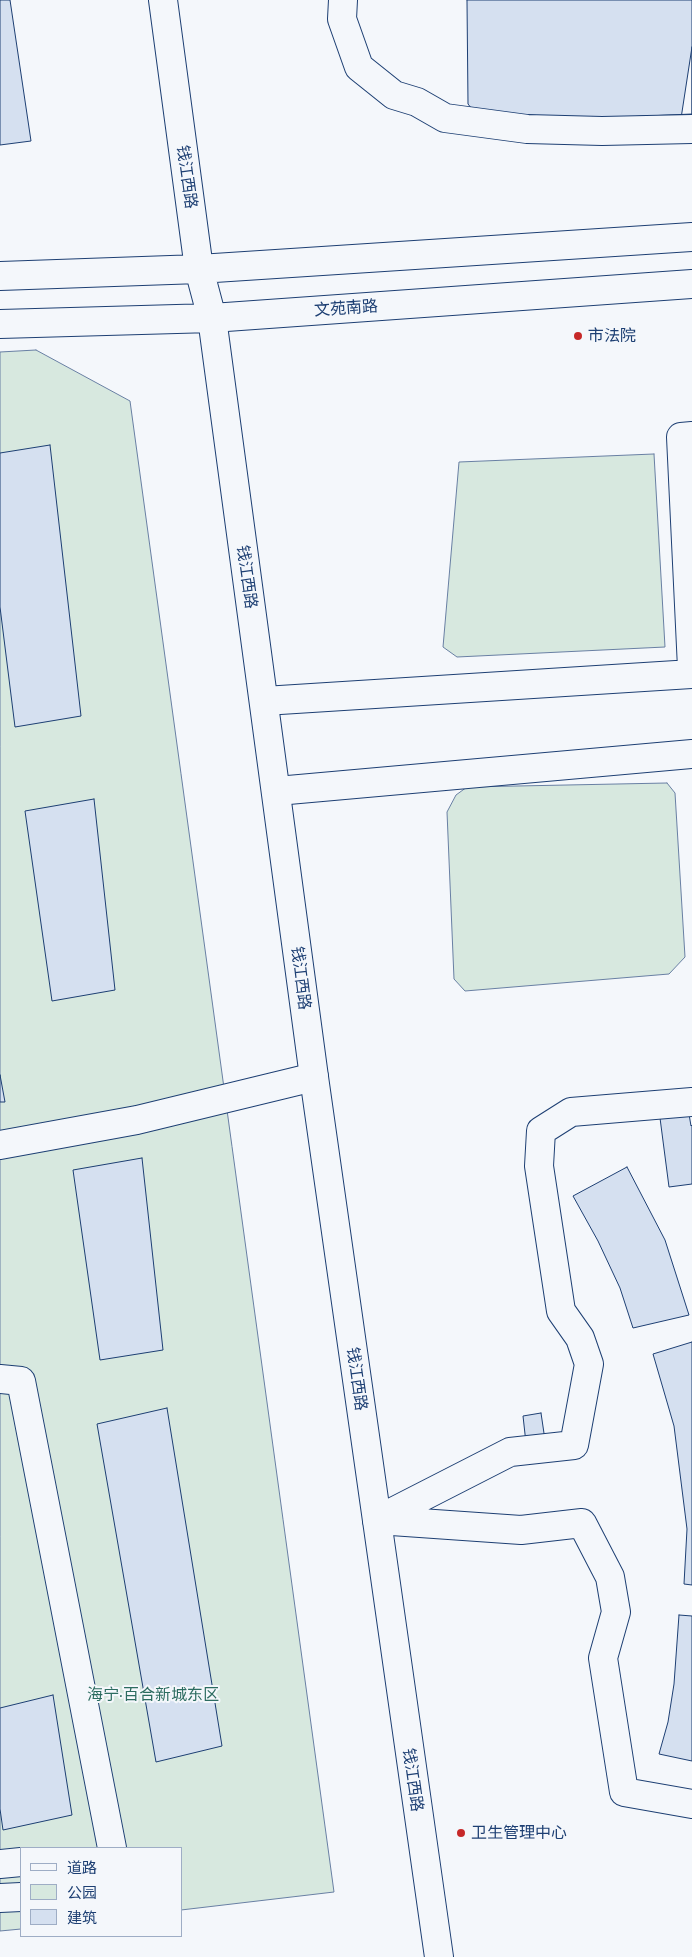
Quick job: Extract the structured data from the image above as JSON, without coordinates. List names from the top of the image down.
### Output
{
  "streets": {
    "main road": ["钱江西路", "文苑南路"]
  },
  "crossings": [
    ["钱江西路", "文苑南路"]
  ],
  "parks": ["海宁·百合新城东区"],
  "places": ["市法院", "卫生管理中心"],
  "legend": ["道路", "公园", "建筑"]
}
